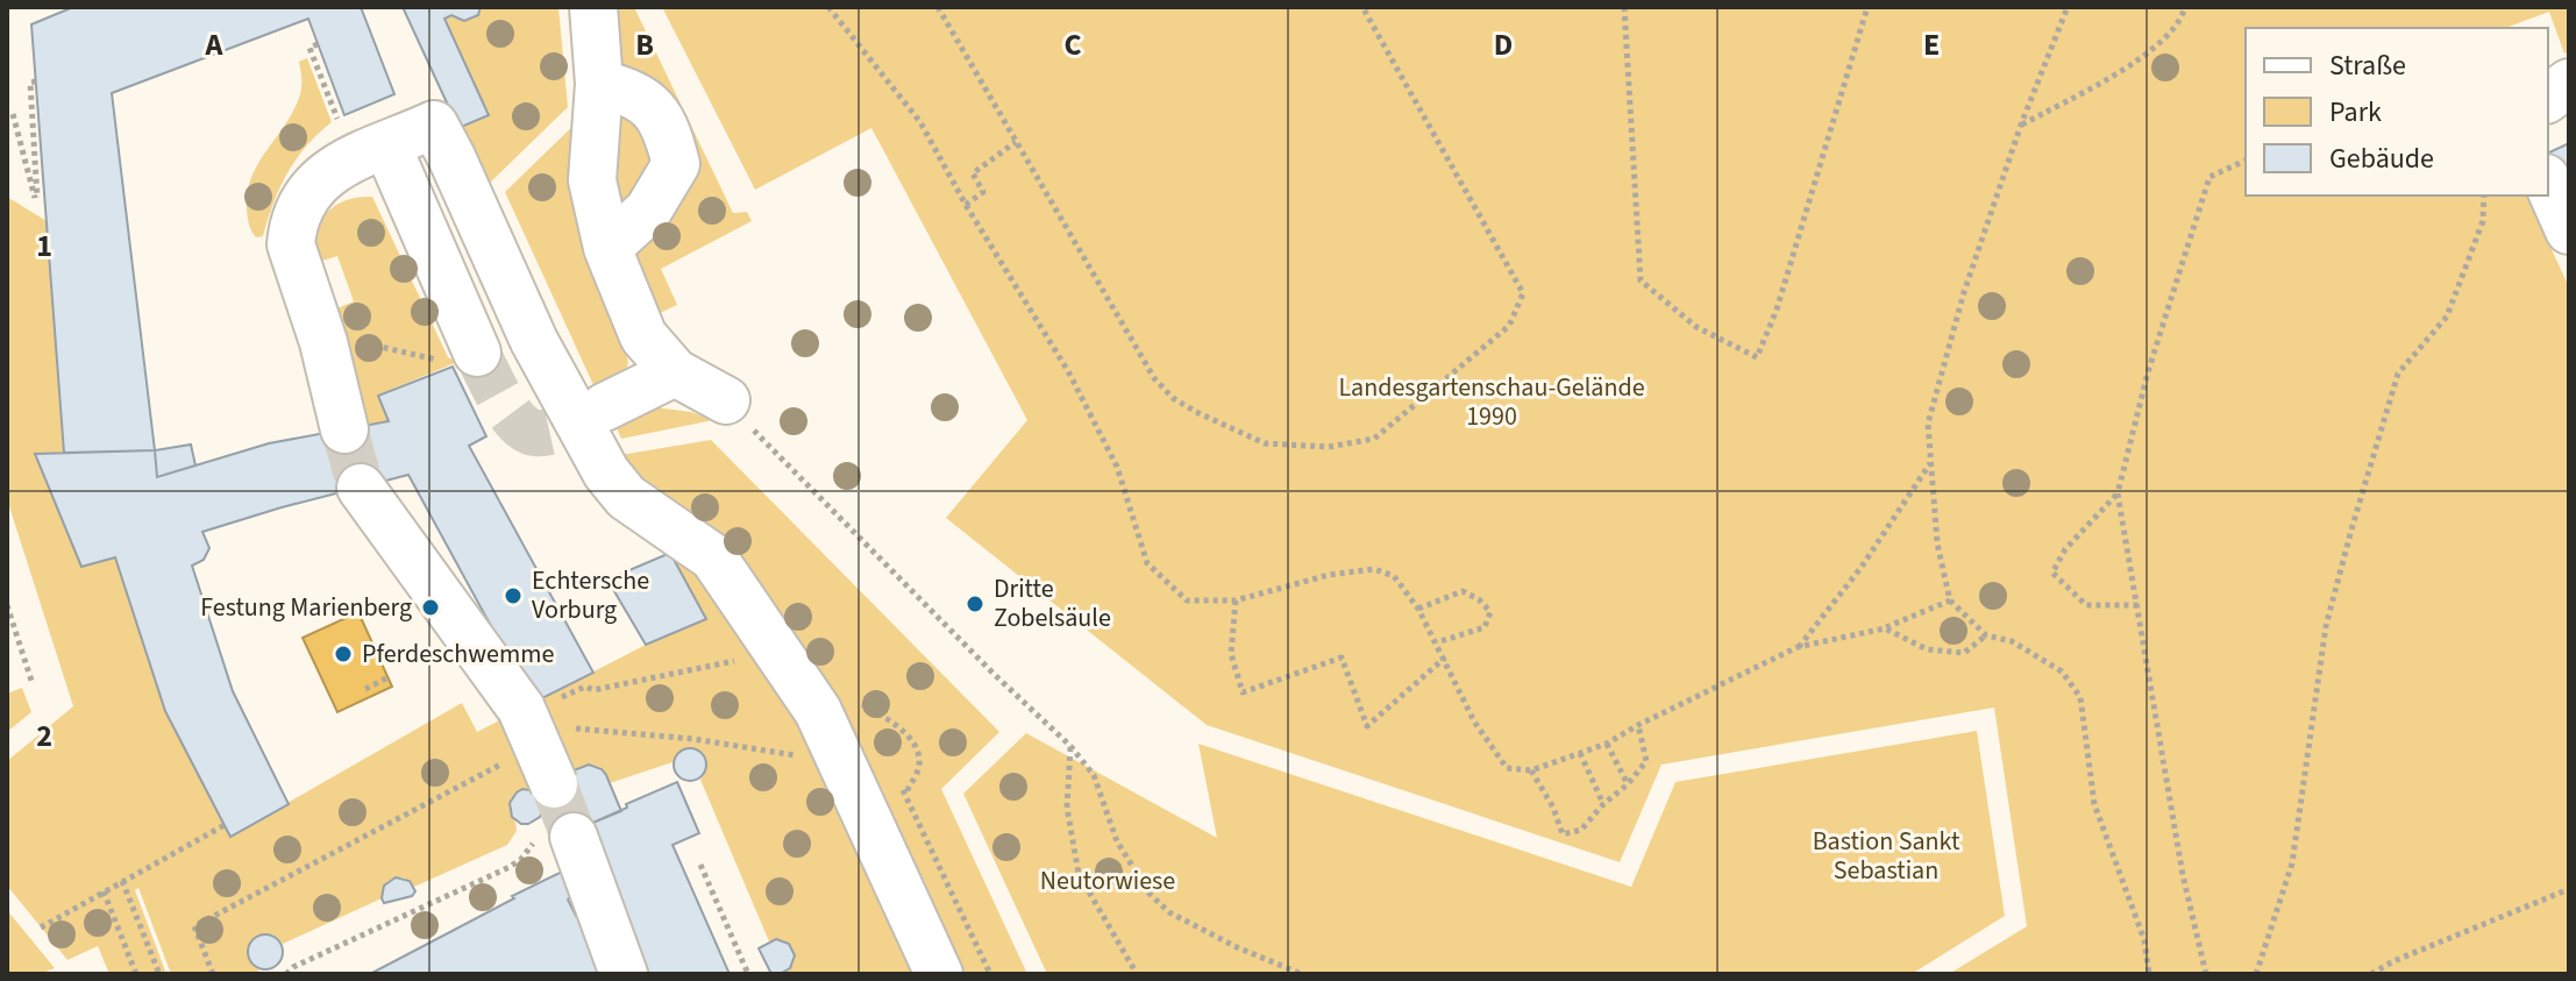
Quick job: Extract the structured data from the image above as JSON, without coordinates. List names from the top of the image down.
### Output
{
  "parks": ["Landesgartenschau-Gelände 1990", "Bastion Sankt Sebastian", "Neutorwiese"],
  "places": [
    "Echtersche Vorburg",
    "Dritte Zobelsäule",
    "Festung Marienberg",
    "Pferdeschwemme"
  ],
  "legend": ["Straße", "Park", "Gebäude"],
  "grid": {
    "columns": [
      "A",
      "B",
      "C",
      "D",
      "E"
    ],
    "rows": ["1", "2"]
  }
}
